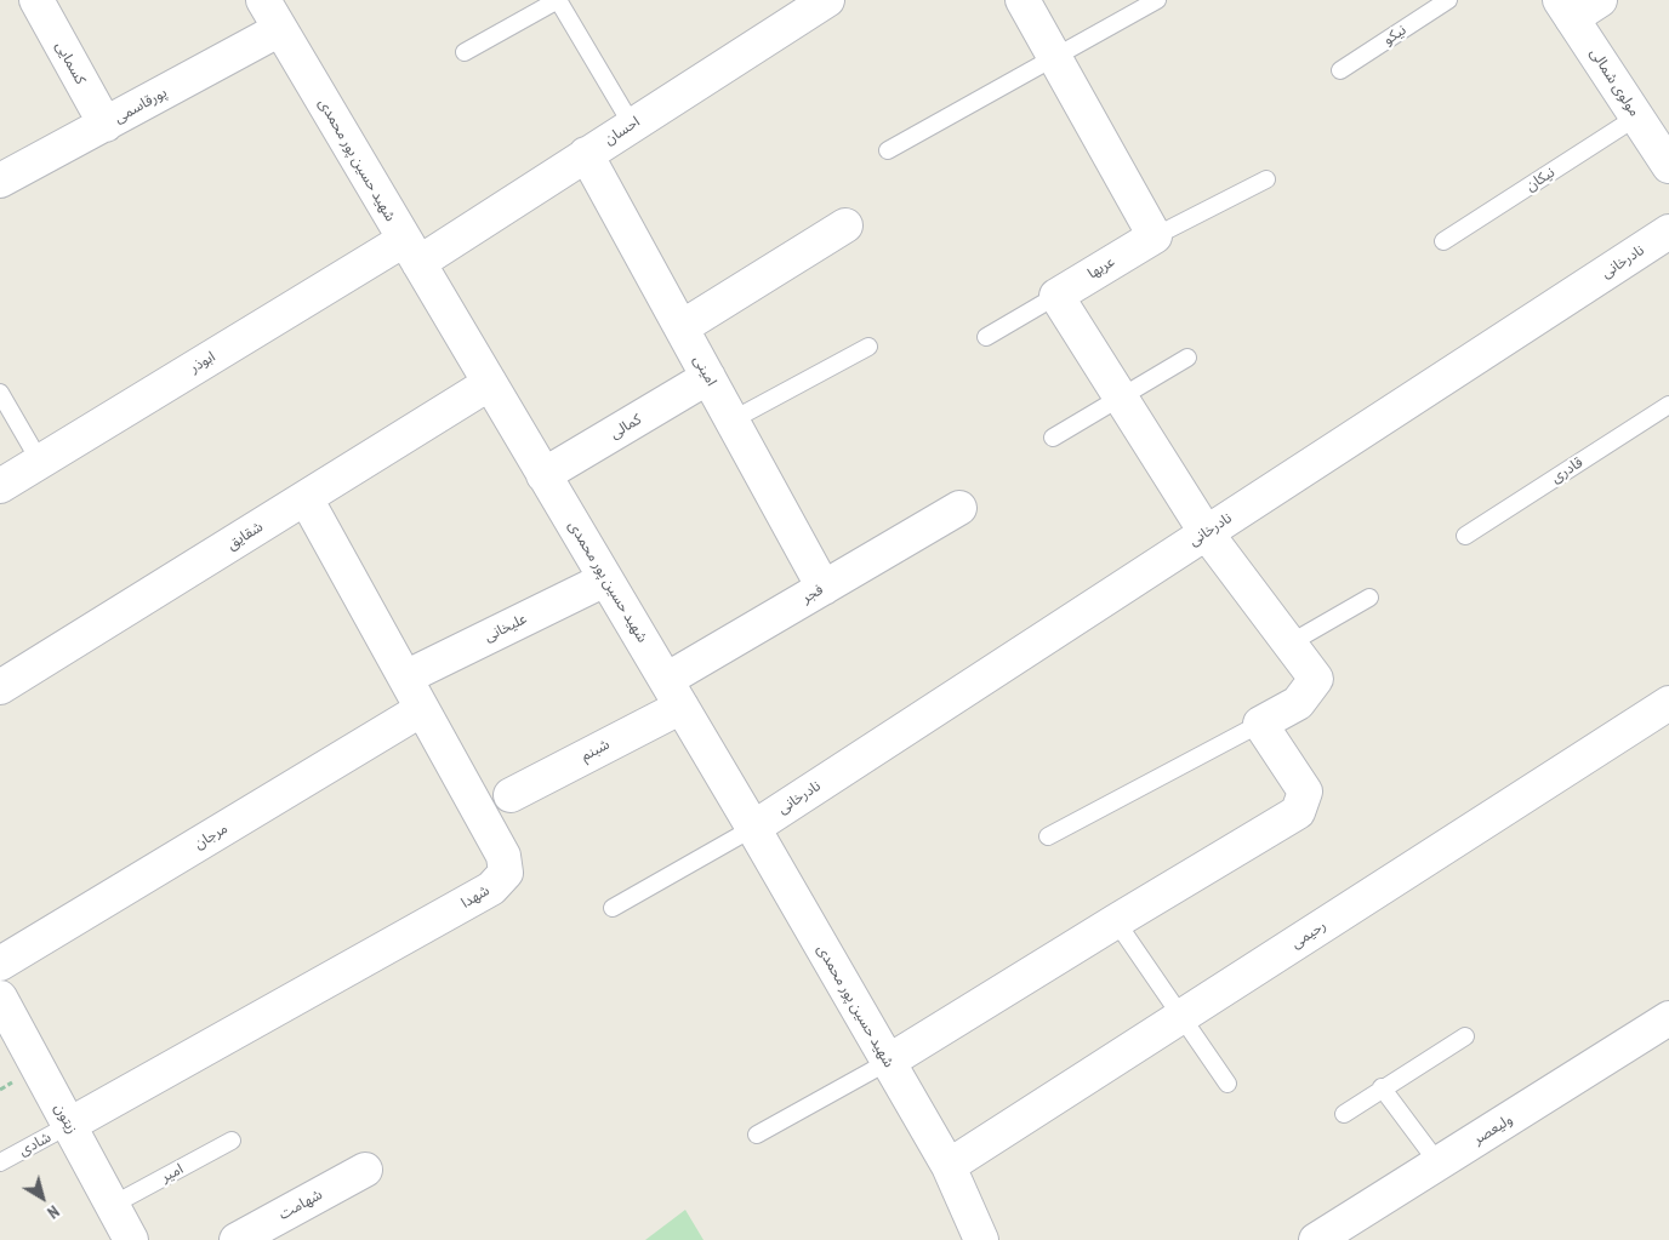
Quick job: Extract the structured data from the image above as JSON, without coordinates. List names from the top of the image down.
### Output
{
  "streets": {
    "street": [
      "کسمایی",
      "مولوی شمالی",
      "پورقاسمی",
      "احسان",
      "شهید حسین پور محمدی",
      "نادرخانی",
      "عربها",
      "ابوذر",
      "امینی",
      "کمالی",
      "شقایق",
      "فجر",
      "علیخانی",
      "شبنم",
      "مرجان",
      "شهدا",
      "رحیمی",
      "زیتون",
      "ولیعصر",
      "شهامت"
    ],
    "lane": [
      "نیکو",
      "نیکان",
      "قادری",
      "شادی",
      "امیر"
    ]
  },
  "crossings": [
    ["کسمایی", "پورقاسمی"],
    ["مولوی شمالی", "نیکان"],
    ["پورقاسمی", "شهید حسین پور محمدی"],
    ["احسان", "شهید حسین پور محمدی"],
    ["احسان", "ابوذر"],
    ["احسان", "امینی"],
    ["شهید حسین پور محمدی", "نادرخانی"],
    ["شهید حسین پور محمدی", "ابوذر"],
    ["شهید حسین پور محمدی", "کمالی"],
    ["شهید حسین پور محمدی", "شقایق"],
    ["شهید حسین پور محمدی", "فجر"],
    ["شهید حسین پور محمدی", "علیخانی"],
    ["شهید حسین پور محمدی", "شبنم"],
    ["شهید حسین پور محمدی", "رحیمی"],
    ["امینی", "کمالی"],
    ["امینی", "فجر"],
    ["شقایق", "شهدا"],
    ["فجر", "شبنم"],
    ["علیخانی", "شهدا"],
    ["مرجان", "شهدا"],
    ["شهدا", "زیتون"],
    ["شهدا", "شادی"],
    ["زیتون", "شادی"],
    ["زیتون", "امیر"]
  ],
  "north": "bottom right"
}
